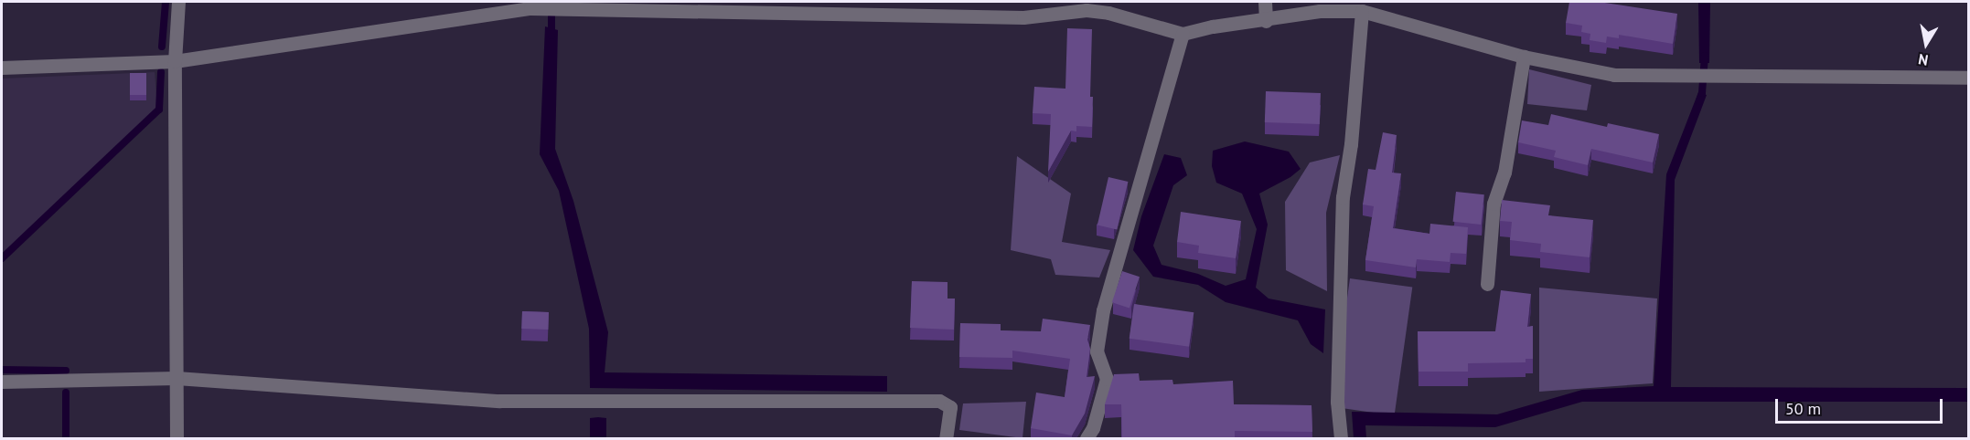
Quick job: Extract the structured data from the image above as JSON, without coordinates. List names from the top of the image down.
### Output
{
  "scale_bar": "50 m",
  "north": "bottom"
}
